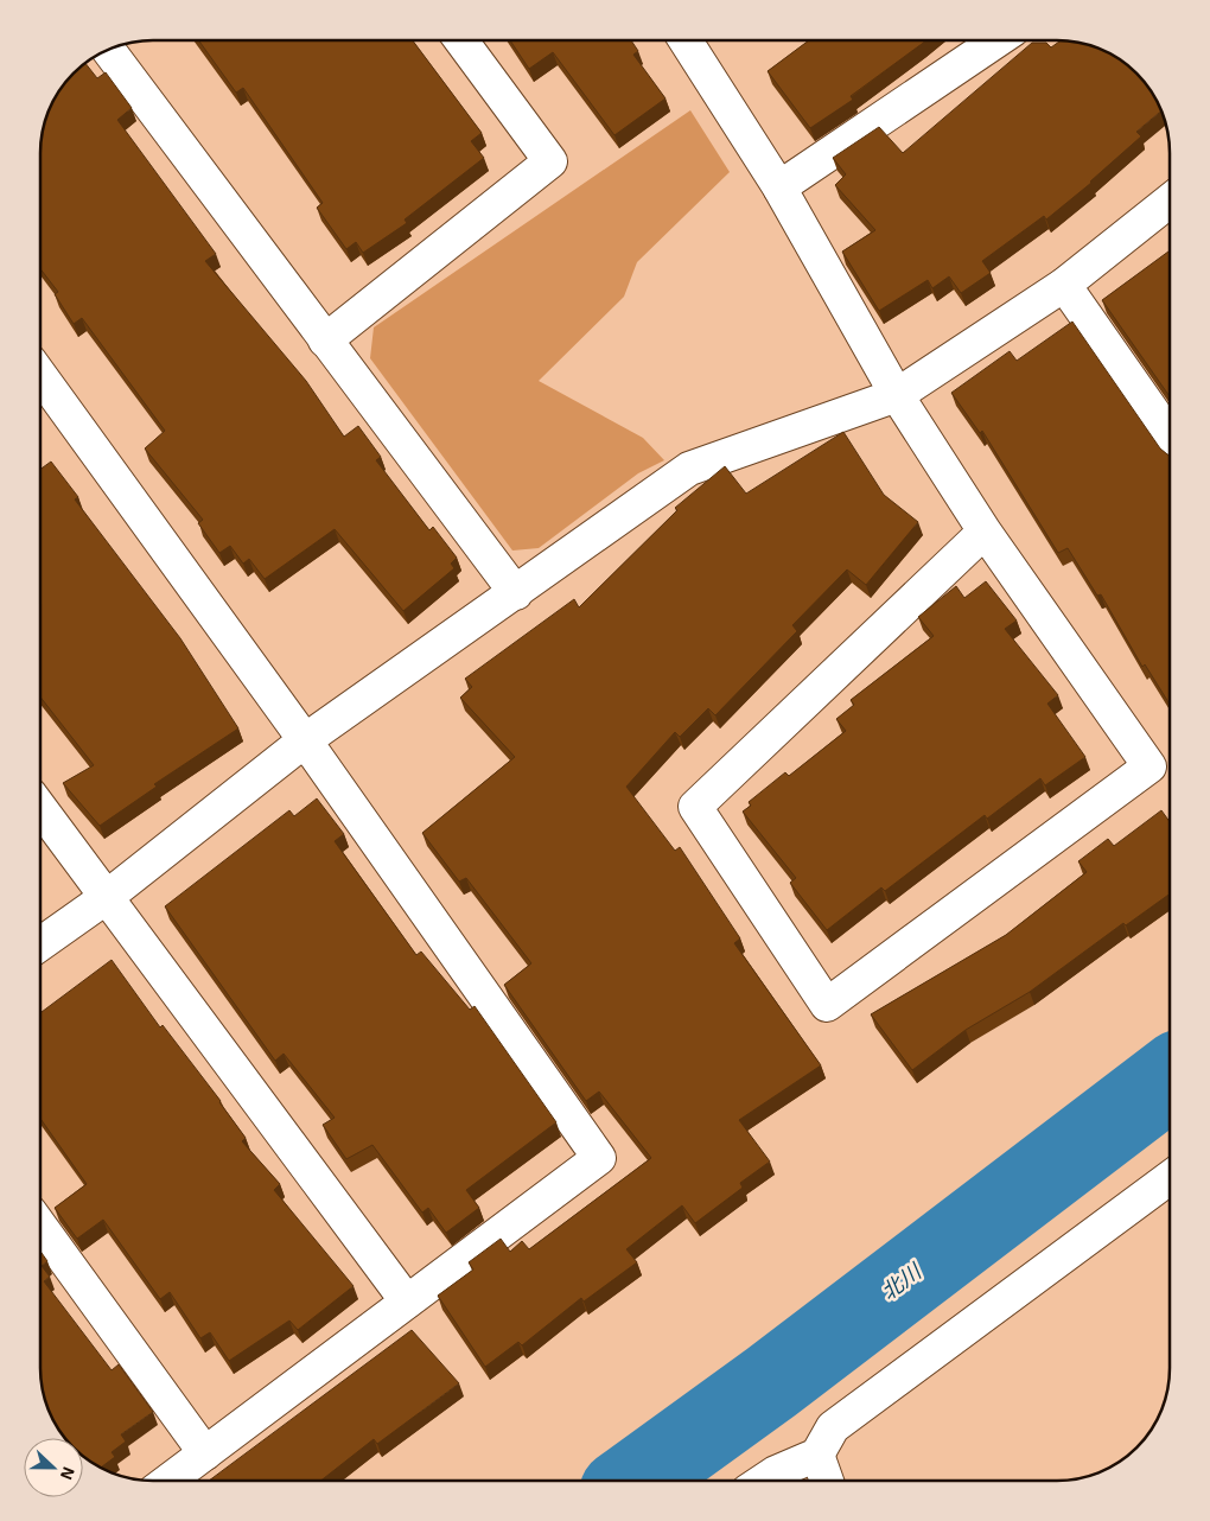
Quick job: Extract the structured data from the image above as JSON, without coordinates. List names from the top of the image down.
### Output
{
  "water": ["北川"],
  "north": "right"
}
